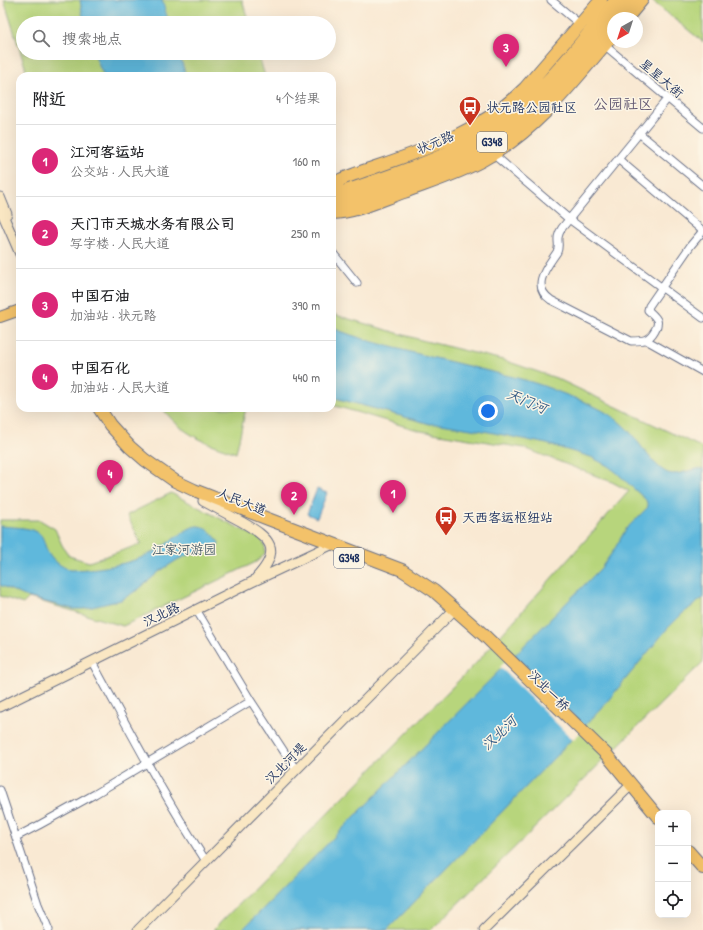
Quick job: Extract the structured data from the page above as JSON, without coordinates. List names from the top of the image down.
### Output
{
  "streets": {
    "highway": [
      "状元路",
      "G348",
      "人民大道",
      "汉北一桥"
    ],
    "street": ["星星大街", "汉北路", "汉北河堤"]
  },
  "crossings": [
    ["星星大街", "状元路"],
    ["G348", "汉北一桥"],
    ["人民大道", "汉北路"],
    ["人民大道", "汉北一桥"],
    ["人民大道", "汉北河堤"]
  ],
  "districts": ["公园社区"],
  "water": ["天门河", "汉北河"],
  "parks": ["江家河游园"],
  "places": {
    "bus stop": ["状元路公园社区", "天西客运枢纽站"]
  },
  "north": "bottom left",
  "page": {
    "search": "搜索地点",
    "pins": [
      "3",
      "4",
      "1",
      "2"
    ],
    "heading": ["附近", "4个结果"],
    "list": [
      {
        "mark": "1",
        "name": "江河客运站",
        "note": "公交站 · 人民大道",
        "value": "160 m"
      },
      {
        "mark": "2",
        "name": "天门市天城水务有限公司",
        "note": "写字楼 · 人民大道",
        "value": "250 m"
      },
      {
        "mark": "3",
        "name": "中国石油",
        "note": "加油站 · 状元路",
        "value": "390 m"
      },
      {
        "mark": "4",
        "name": "中国石化",
        "note": "加油站 · 人民大道",
        "value": "440 m"
      }
    ],
    "map_buttons": ["+", "−"]
  }
}
